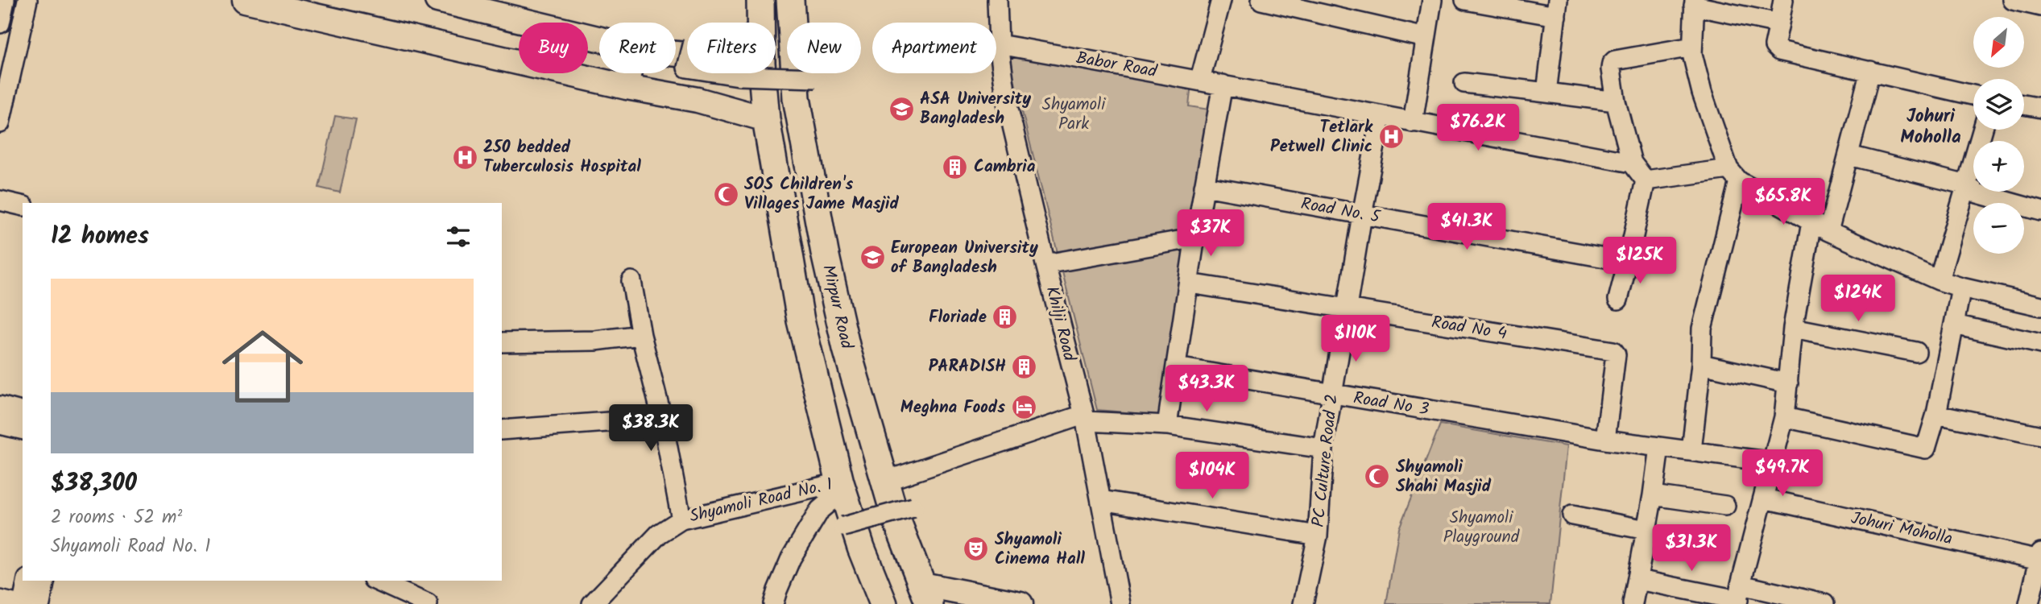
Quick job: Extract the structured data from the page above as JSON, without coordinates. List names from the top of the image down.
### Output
{
  "streets": {
    "highway": ["Mirpur Road"],
    "street": [
      "Babor Road",
      "Road No. 5",
      "Khilji Road",
      "Road No 4",
      "Road No 3",
      "PC Culture Road 2",
      "Shyamoli Road No. 1",
      "Johuri Moholla"
    ]
  },
  "crossings": [
    ["Babor Road", "Khilji Road"],
    ["Babor Road", "PC Culture Road 2"],
    ["Road No. 5", "PC Culture Road 2"],
    ["Mirpur Road", "Shyamoli Road No. 1"],
    ["Road No 4", "Road No 3"],
    ["Road No 4", "PC Culture Road 2"],
    ["Road No 3", "PC Culture Road 2"]
  ],
  "districts": ["Johuri Moholla"],
  "parks": ["Shyamoli Park", "Shyamoli Playground"],
  "places": {
    "school or university": ["ASA University Bangladesh", "European University of Bangladesh"],
    "hospital": ["Tetlark Petwell Clinic", "250 bedded Tuberculosis Hospital"],
    "building": ["Cambria", "Floriade", "PARADISH"],
    "mosque": ["SOS Children's Villages Jame Masjid", "Shyamoli Shahi Masjid"],
    "hotel": ["Meghna Foods"],
    "theatre": ["Shyamoli Cinema Hall"]
  },
  "north": "bottom left",
  "page": {
    "map_buttons": ["+", "−"],
    "chip": [
      "Buy",
      "Rent",
      "Filters",
      "New",
      "Apartment"
    ],
    "price": [
      "$76.2K",
      "$65.8K",
      "$41.3K",
      "$37K",
      "$125K",
      "$124K",
      "$110K",
      "$43.3K",
      "$38.3K",
      "$49.7K",
      "$104K",
      "$31.3K"
    ],
    "heading": "12 homes",
    "list": [
      {
        "name": "$38,300",
        "note": "2 rooms · 52 m² · Shyamoli Road No. 1"
      }
    ]
  }
}
